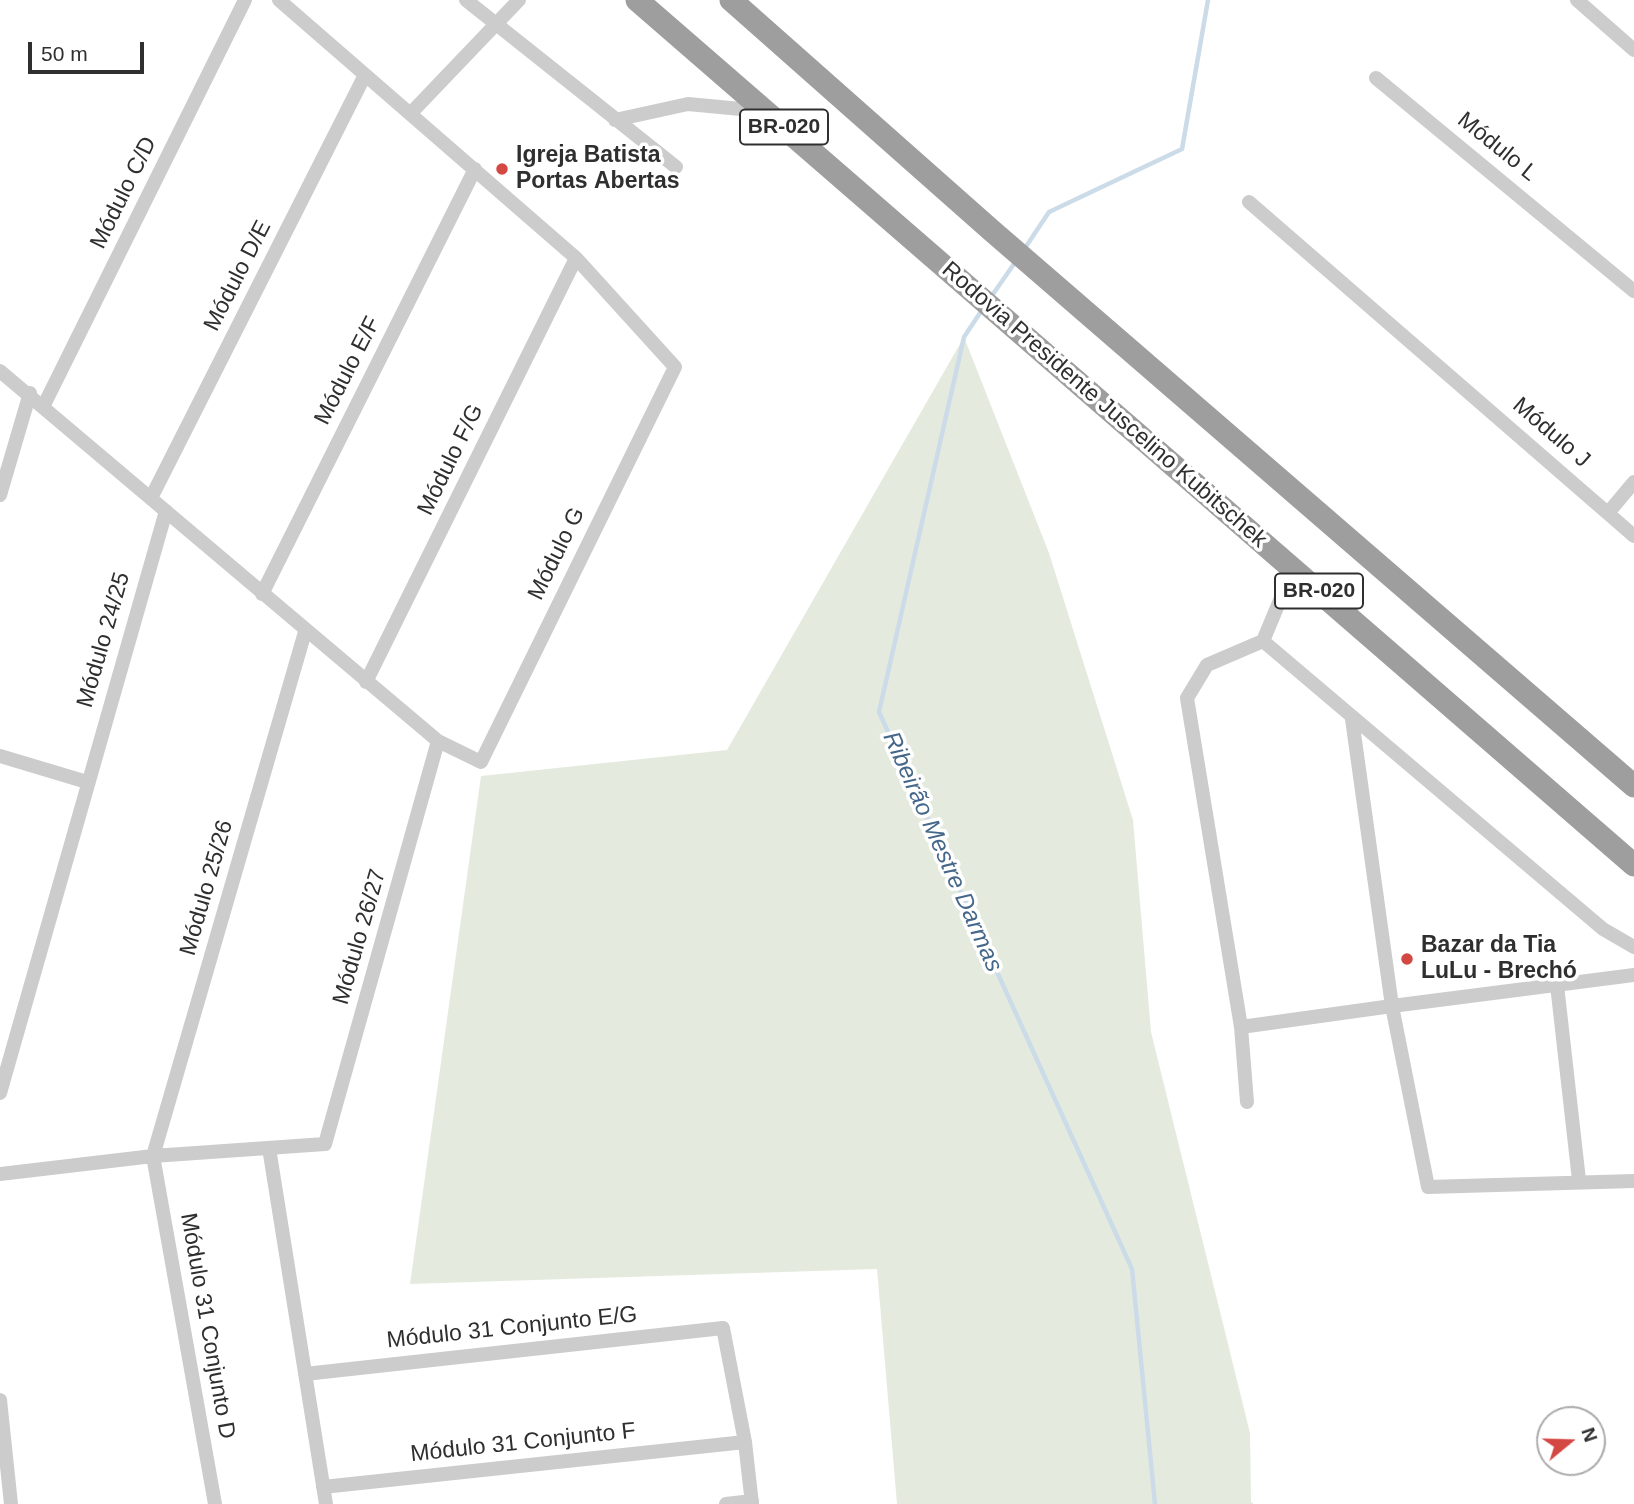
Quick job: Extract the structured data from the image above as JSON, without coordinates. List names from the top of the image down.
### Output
{
  "streets": {
    "highway": ["BR-020", "Rodovia Presidente Juscelino Kubitschek"],
    "street": [
      "Módulo L",
      "Módulo C/D",
      "Módulo D/E",
      "Módulo E/F",
      "Módulo J",
      "Módulo F/G",
      "Módulo G",
      "Módulo 24/25",
      "Módulo 25/26",
      "Módulo 26/27",
      "Módulo 31 Conjunto D",
      "Módulo 31 Conjunto E/G",
      "Módulo 31 Conjunto F"
    ]
  },
  "crossings": [
    ["Módulo F/G", "Módulo G"],
    ["Módulo G", "Módulo 26/27"],
    ["Módulo 25/26", "Módulo 31 Conjunto D"],
    ["Módulo 31 Conjunto E/G", "Módulo 31 Conjunto F"]
  ],
  "water": ["Ribeirão Mestre Darmas"],
  "places": ["Igreja Batista Portas Abertas", "Bazar da Tia LuLu - Brechó"],
  "scale_bar": "50 m",
  "north": "right"
}
